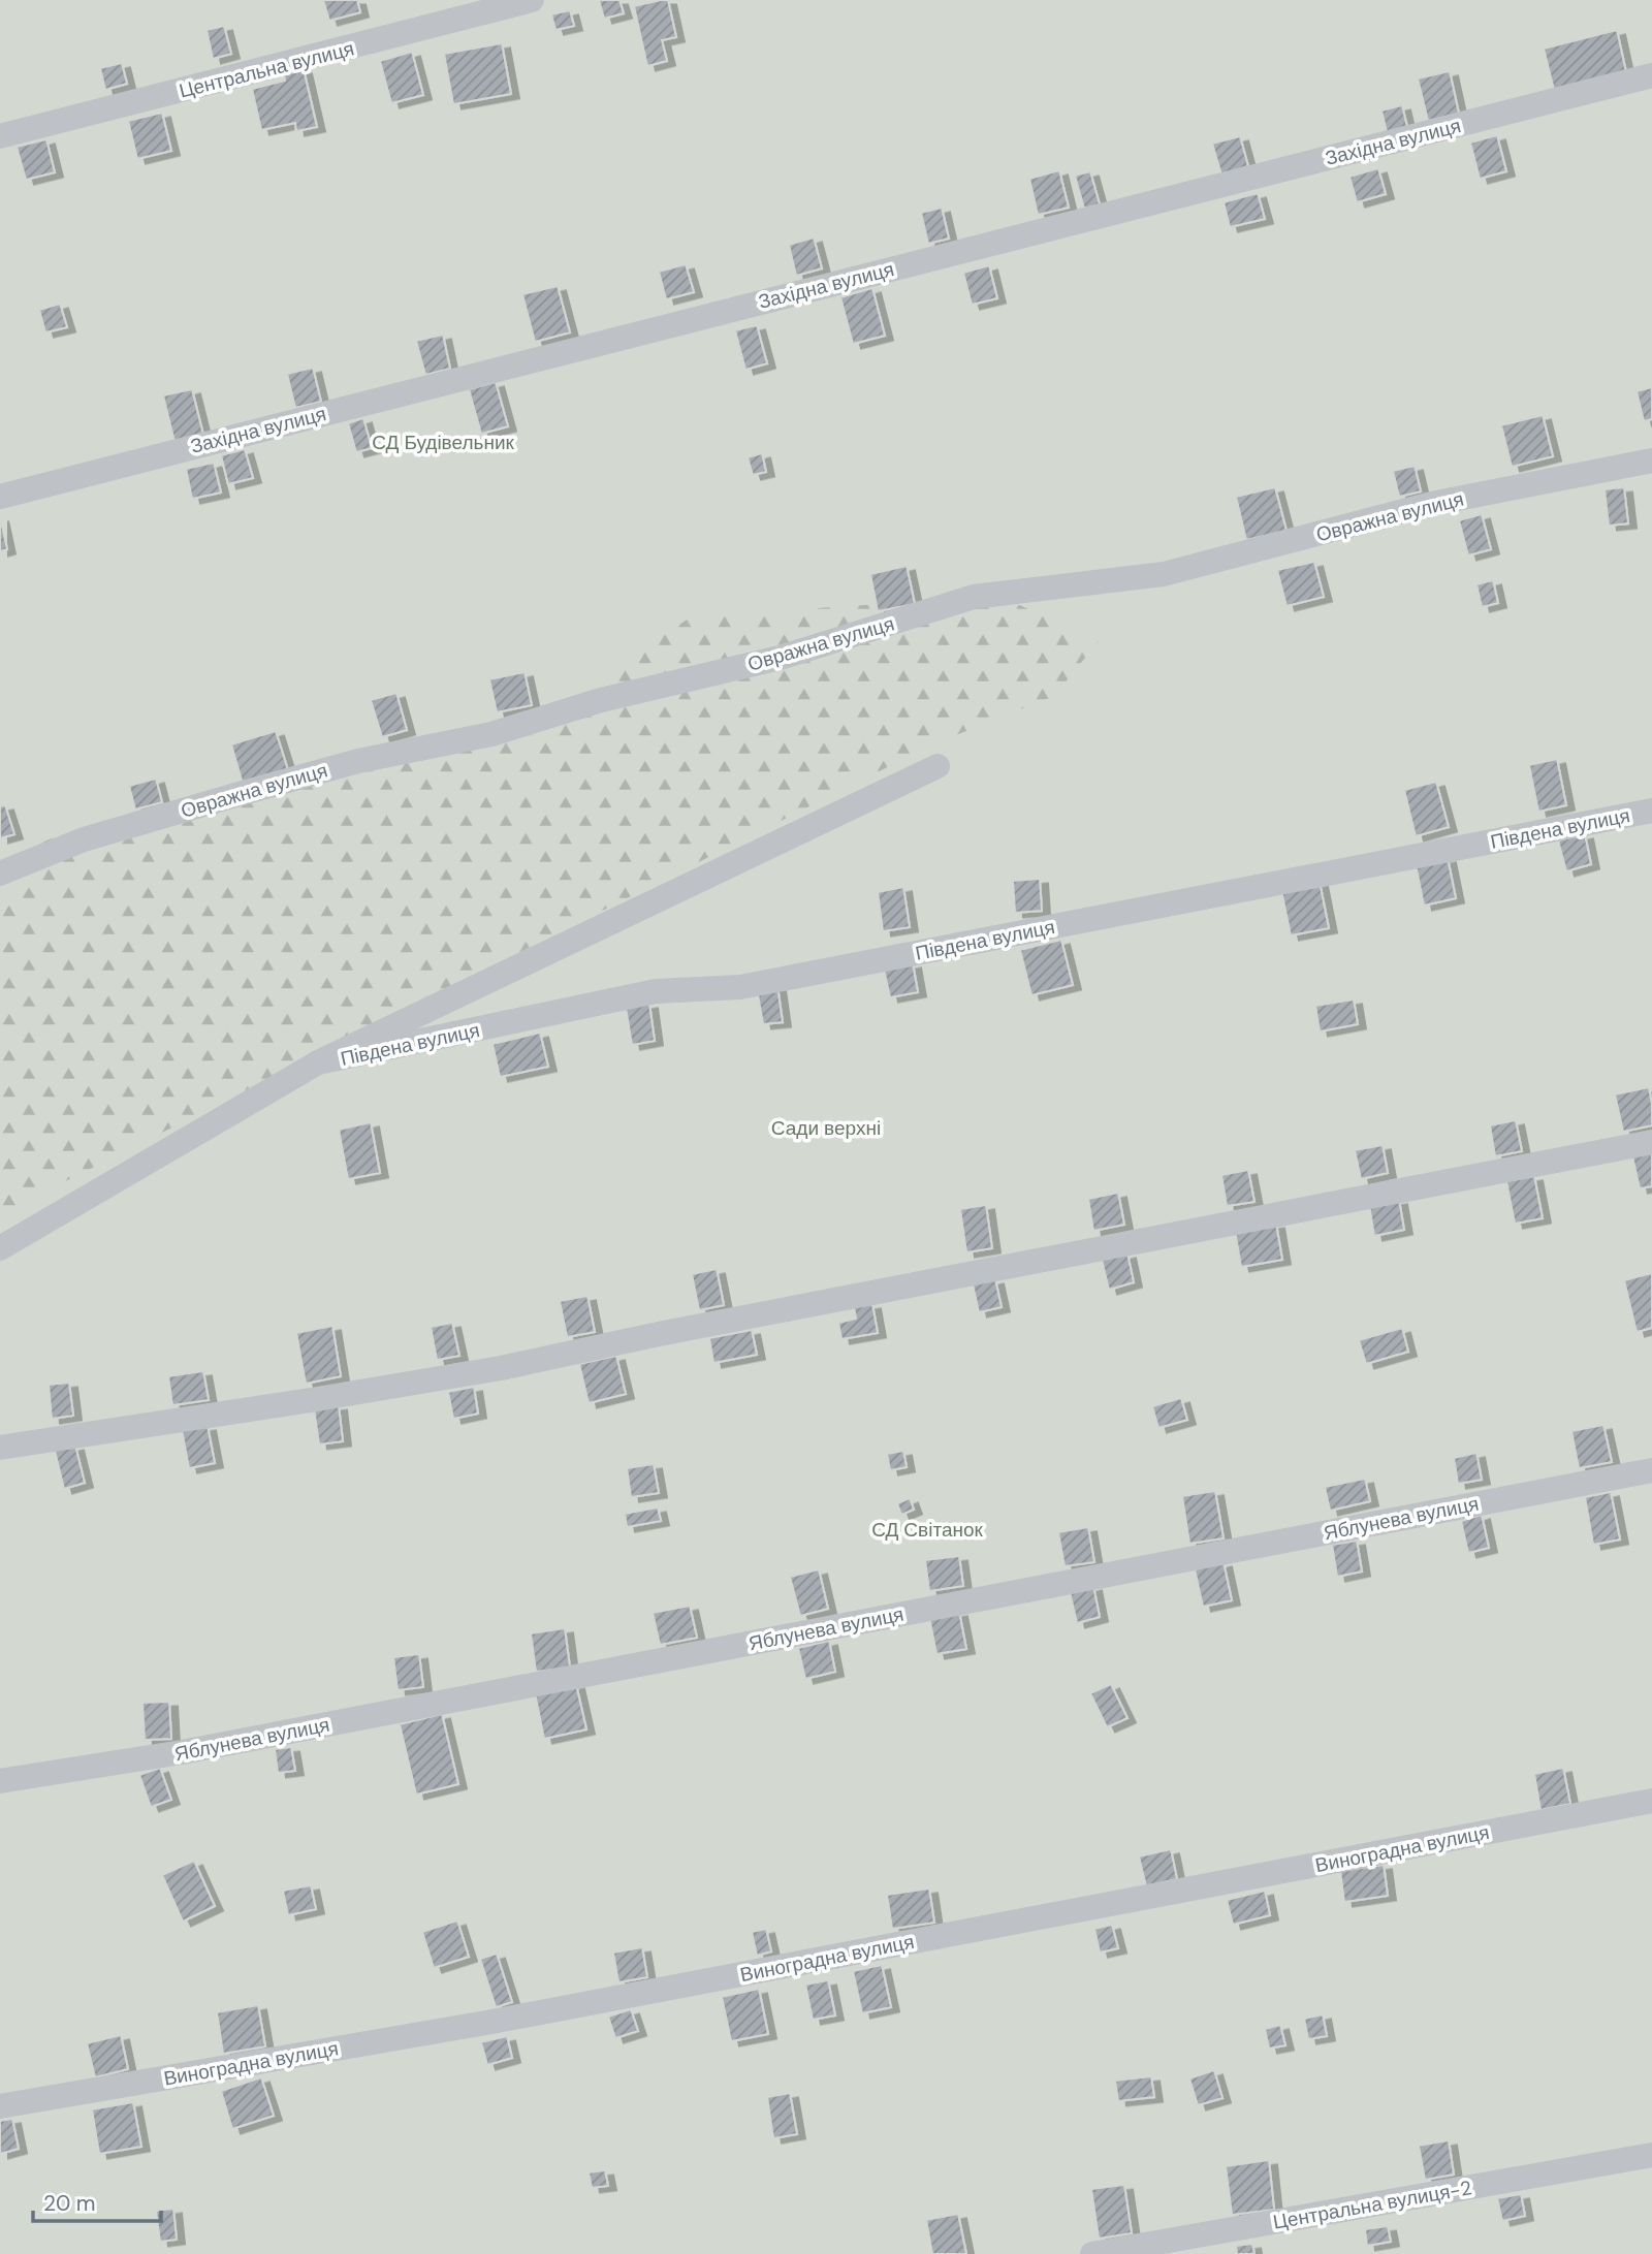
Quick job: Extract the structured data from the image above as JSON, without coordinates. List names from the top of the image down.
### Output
{
  "streets": {
    "lane": [
      "Центральна вулиця",
      "Західна вулиця",
      "Овражна вулиця",
      "Південа вулиця",
      "Яблунева вулиця",
      "Виноградна вулиця",
      "Центральна вулиця-2"
    ]
  },
  "parks": ["СД Будівельник", "Сади верхні", "СД Світанок"],
  "scale_bar": "20 m"
}
